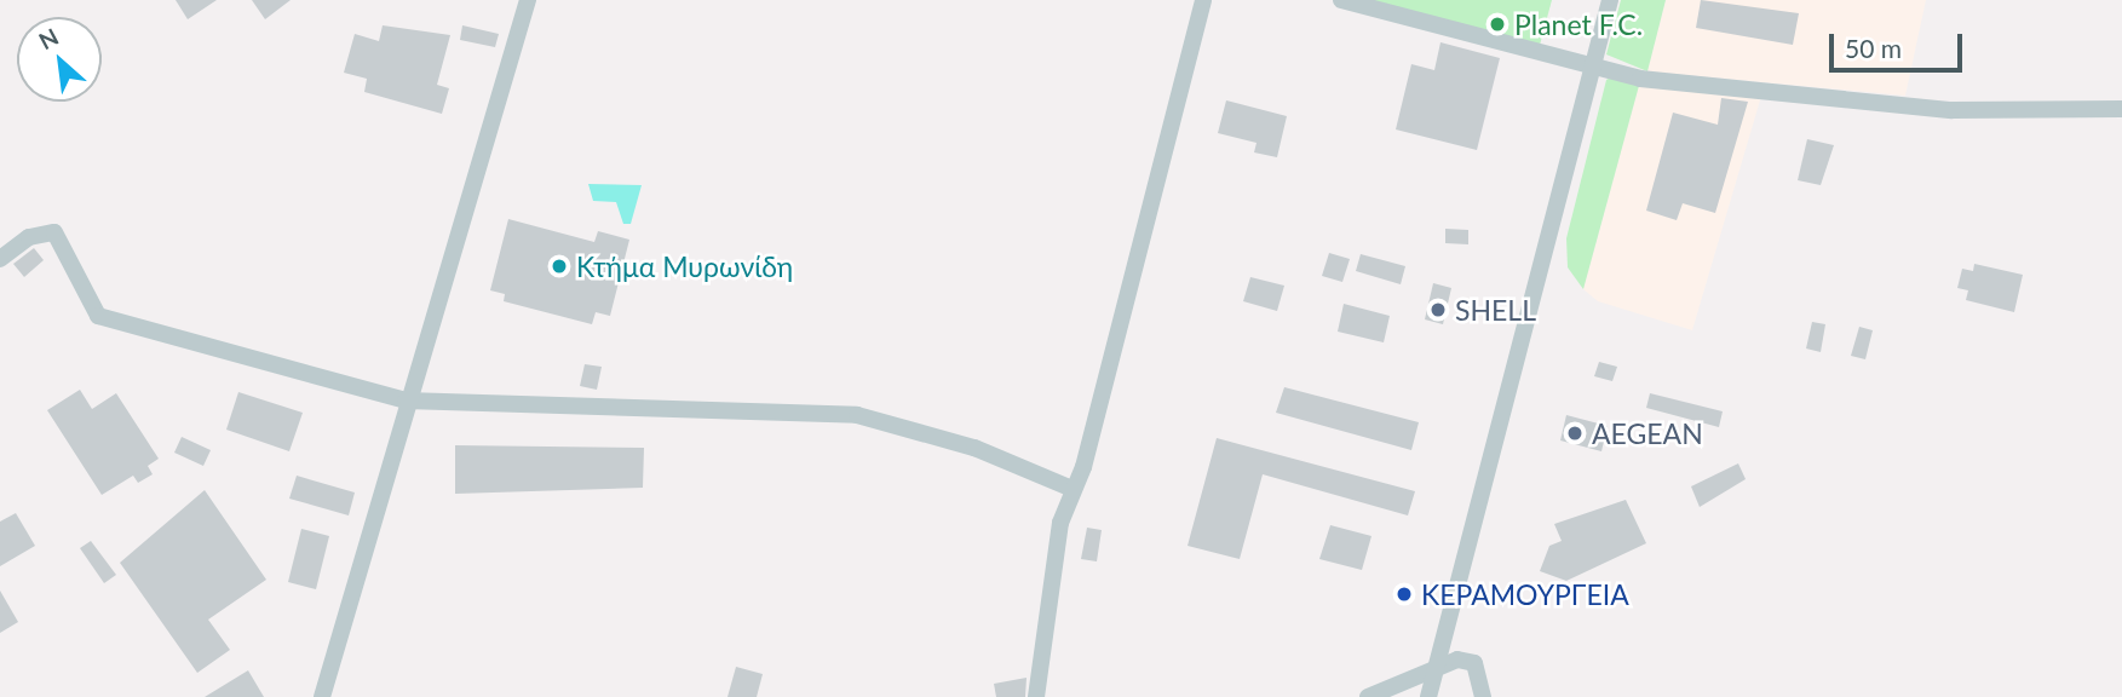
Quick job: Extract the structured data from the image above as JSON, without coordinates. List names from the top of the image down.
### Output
{
  "places": [
    "Planet F.C.",
    "Κτήμα Μυρωνίδη",
    "SHELL",
    "AEGEAN",
    "ΚΕΡΑΜΟΥΡΓΕΙΑ"
  ],
  "scale_bar": "50 m",
  "north": "top left"
}
